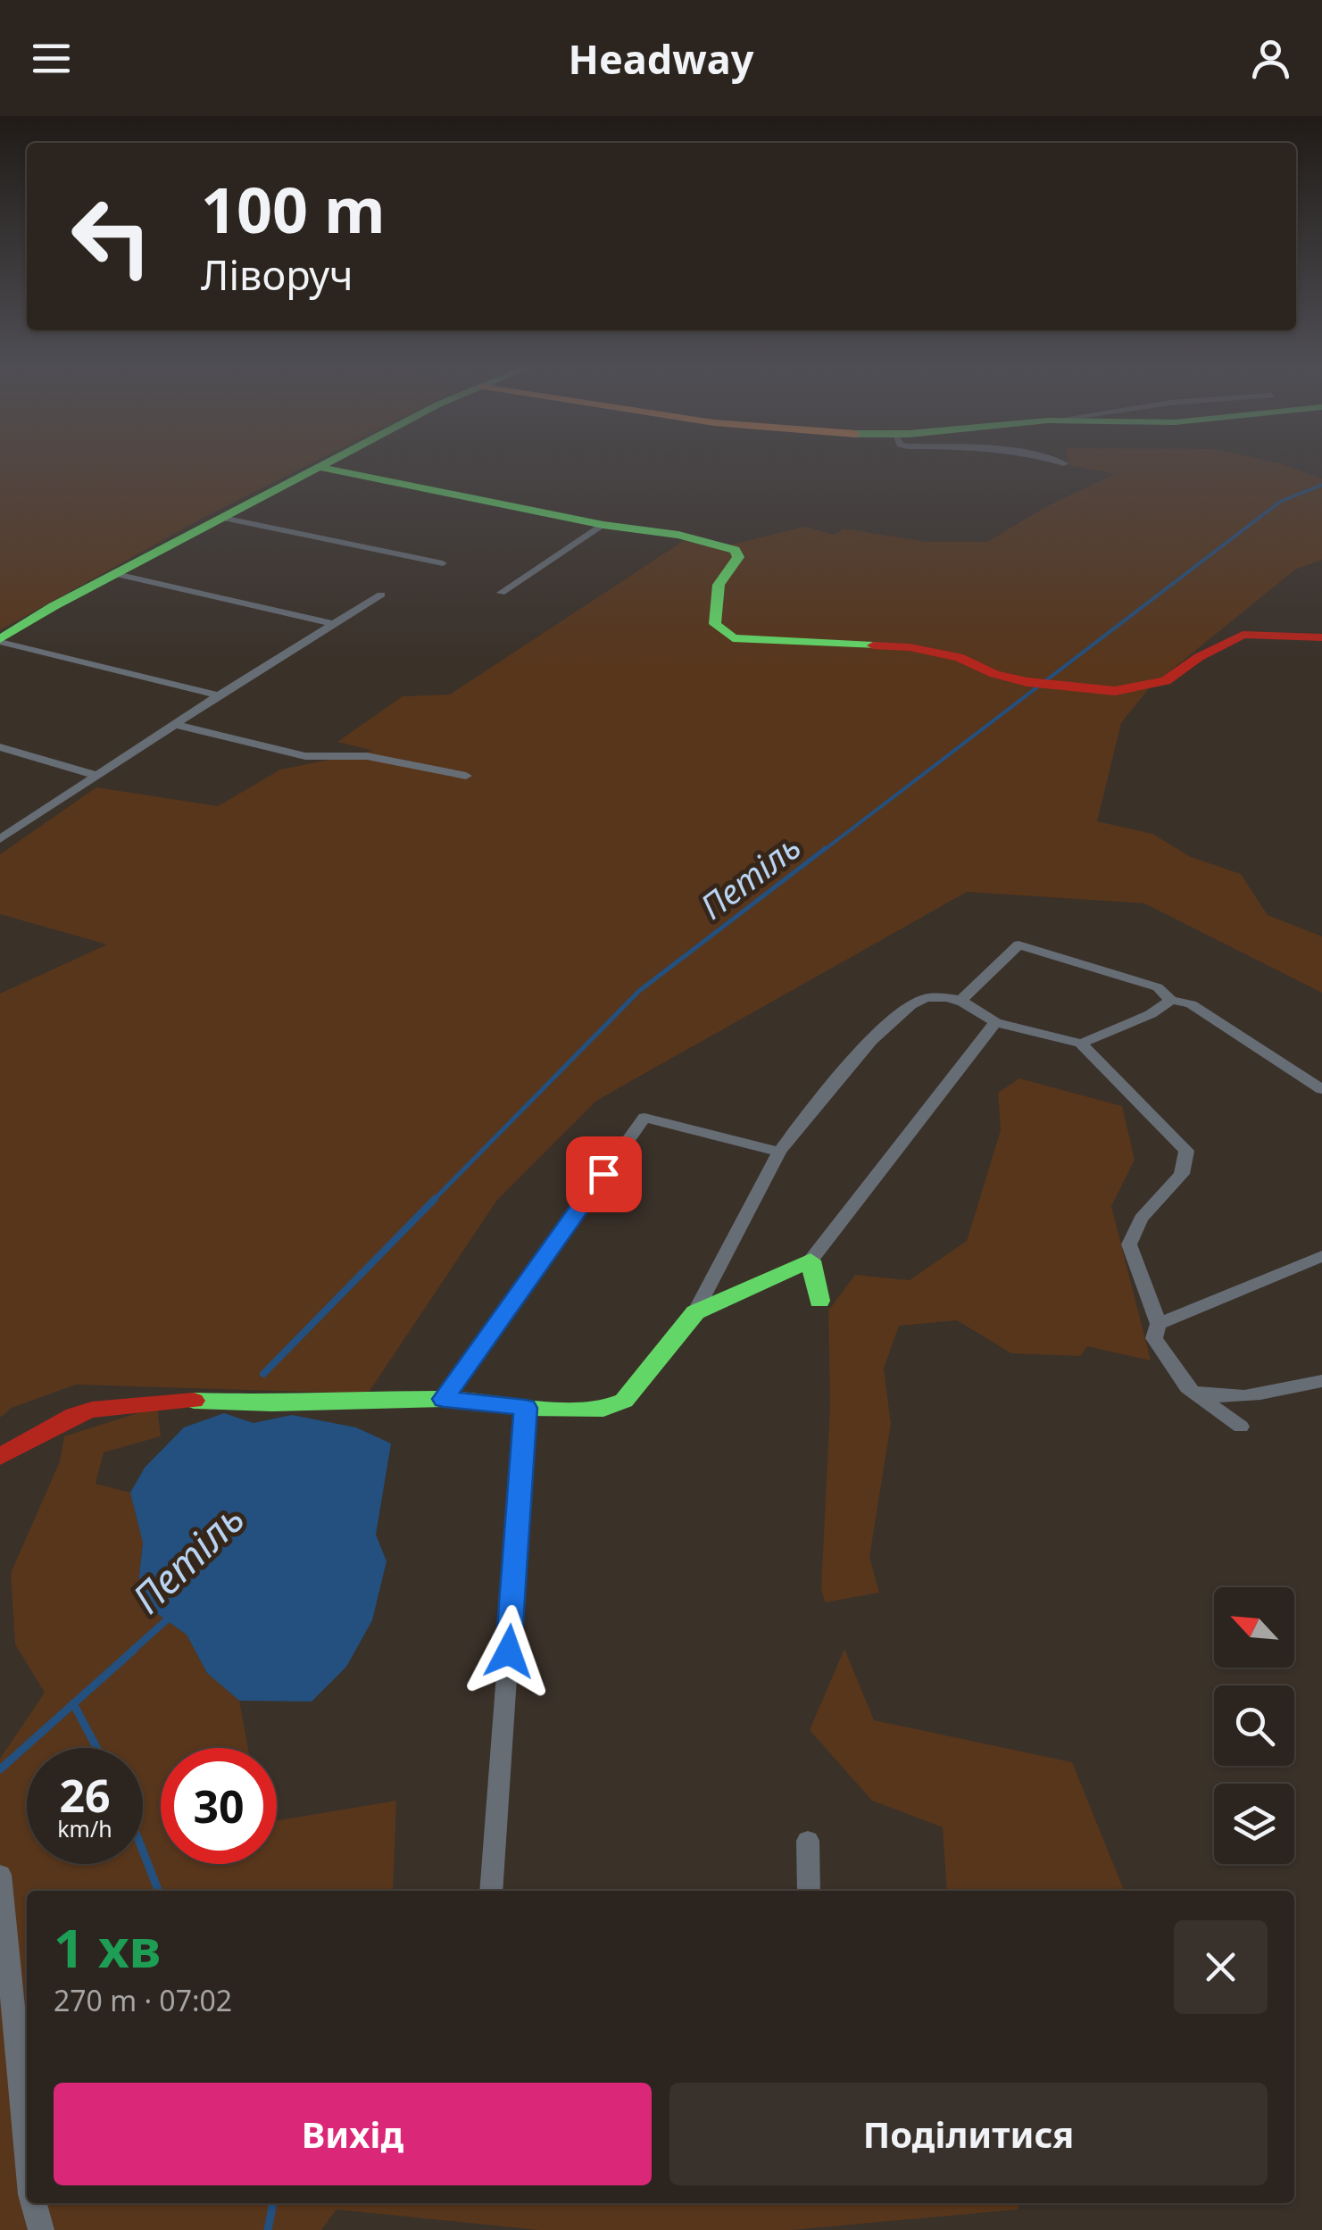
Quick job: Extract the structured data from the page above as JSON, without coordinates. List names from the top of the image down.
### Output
{
  "water": ["Петіль"],
  "north": "top left",
  "page": {
    "header": "Headway",
    "turn": ["100 m", "Ліворуч"],
    "speed": "26 km/h",
    "limit": "30",
    "heading": ["1 хв", "270 m · 07:02"],
    "buttons": ["Вихід", "Поділитися"]
  }
}
